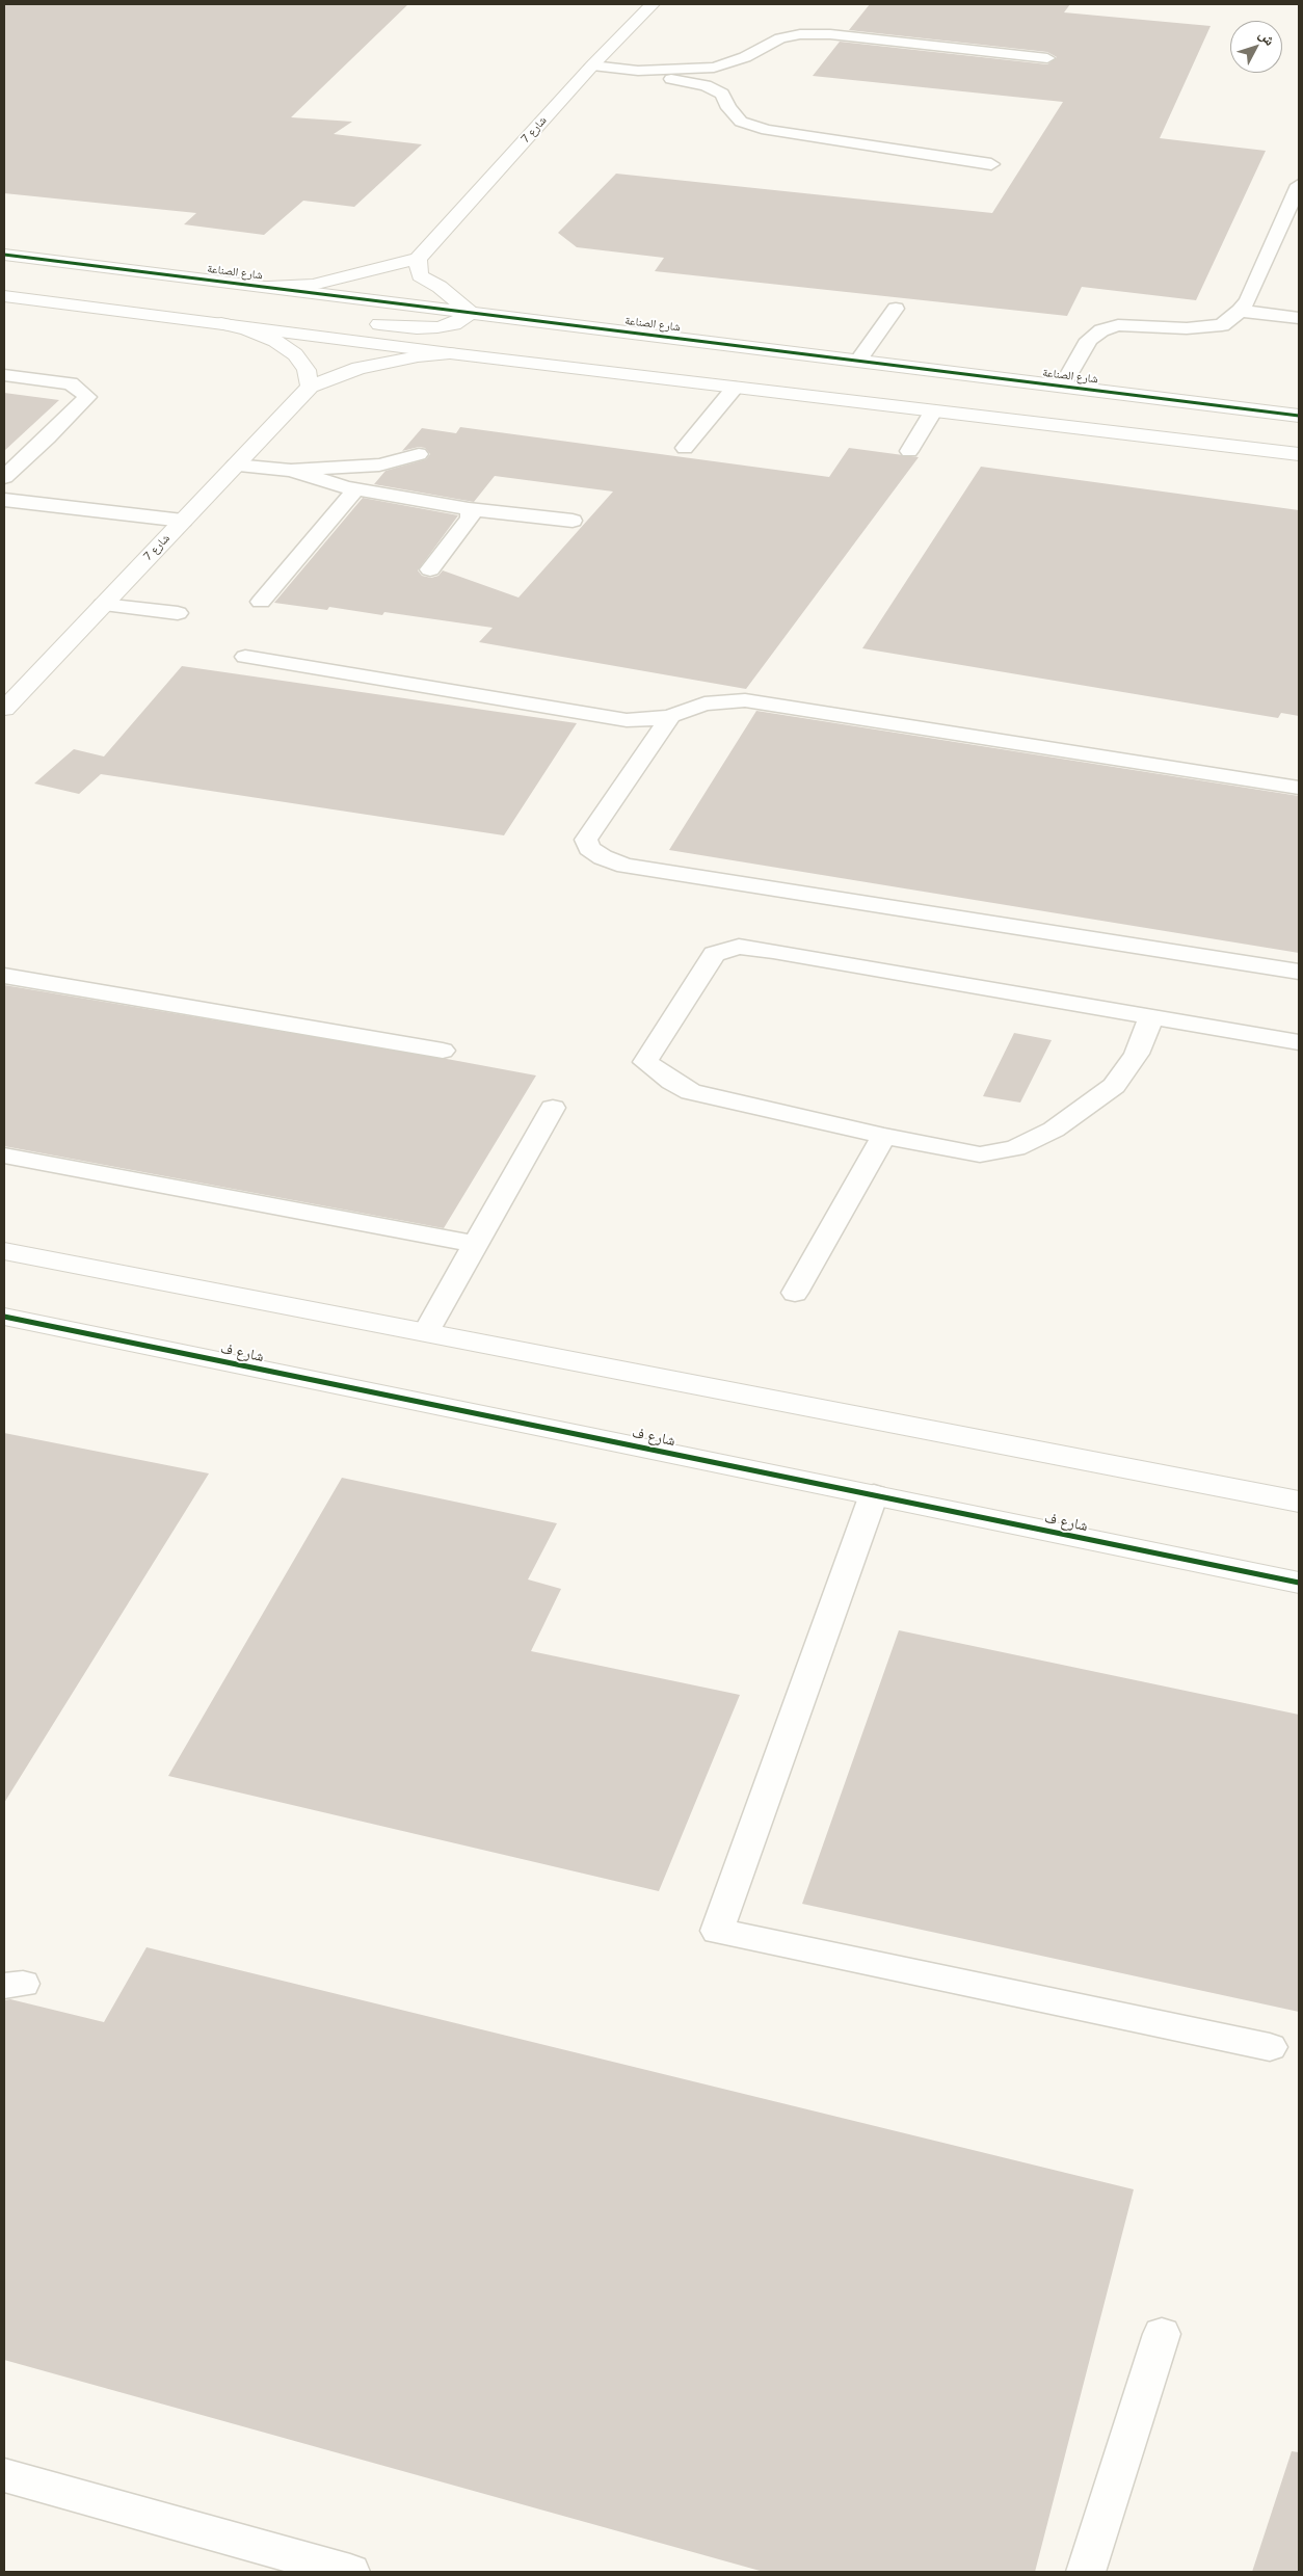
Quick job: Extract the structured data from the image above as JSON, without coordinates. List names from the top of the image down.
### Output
{
  "streets": {
    "street": ["شارع 7", "شارع الصناعة", "شارع ف"]
  },
  "north": "top right"
}
